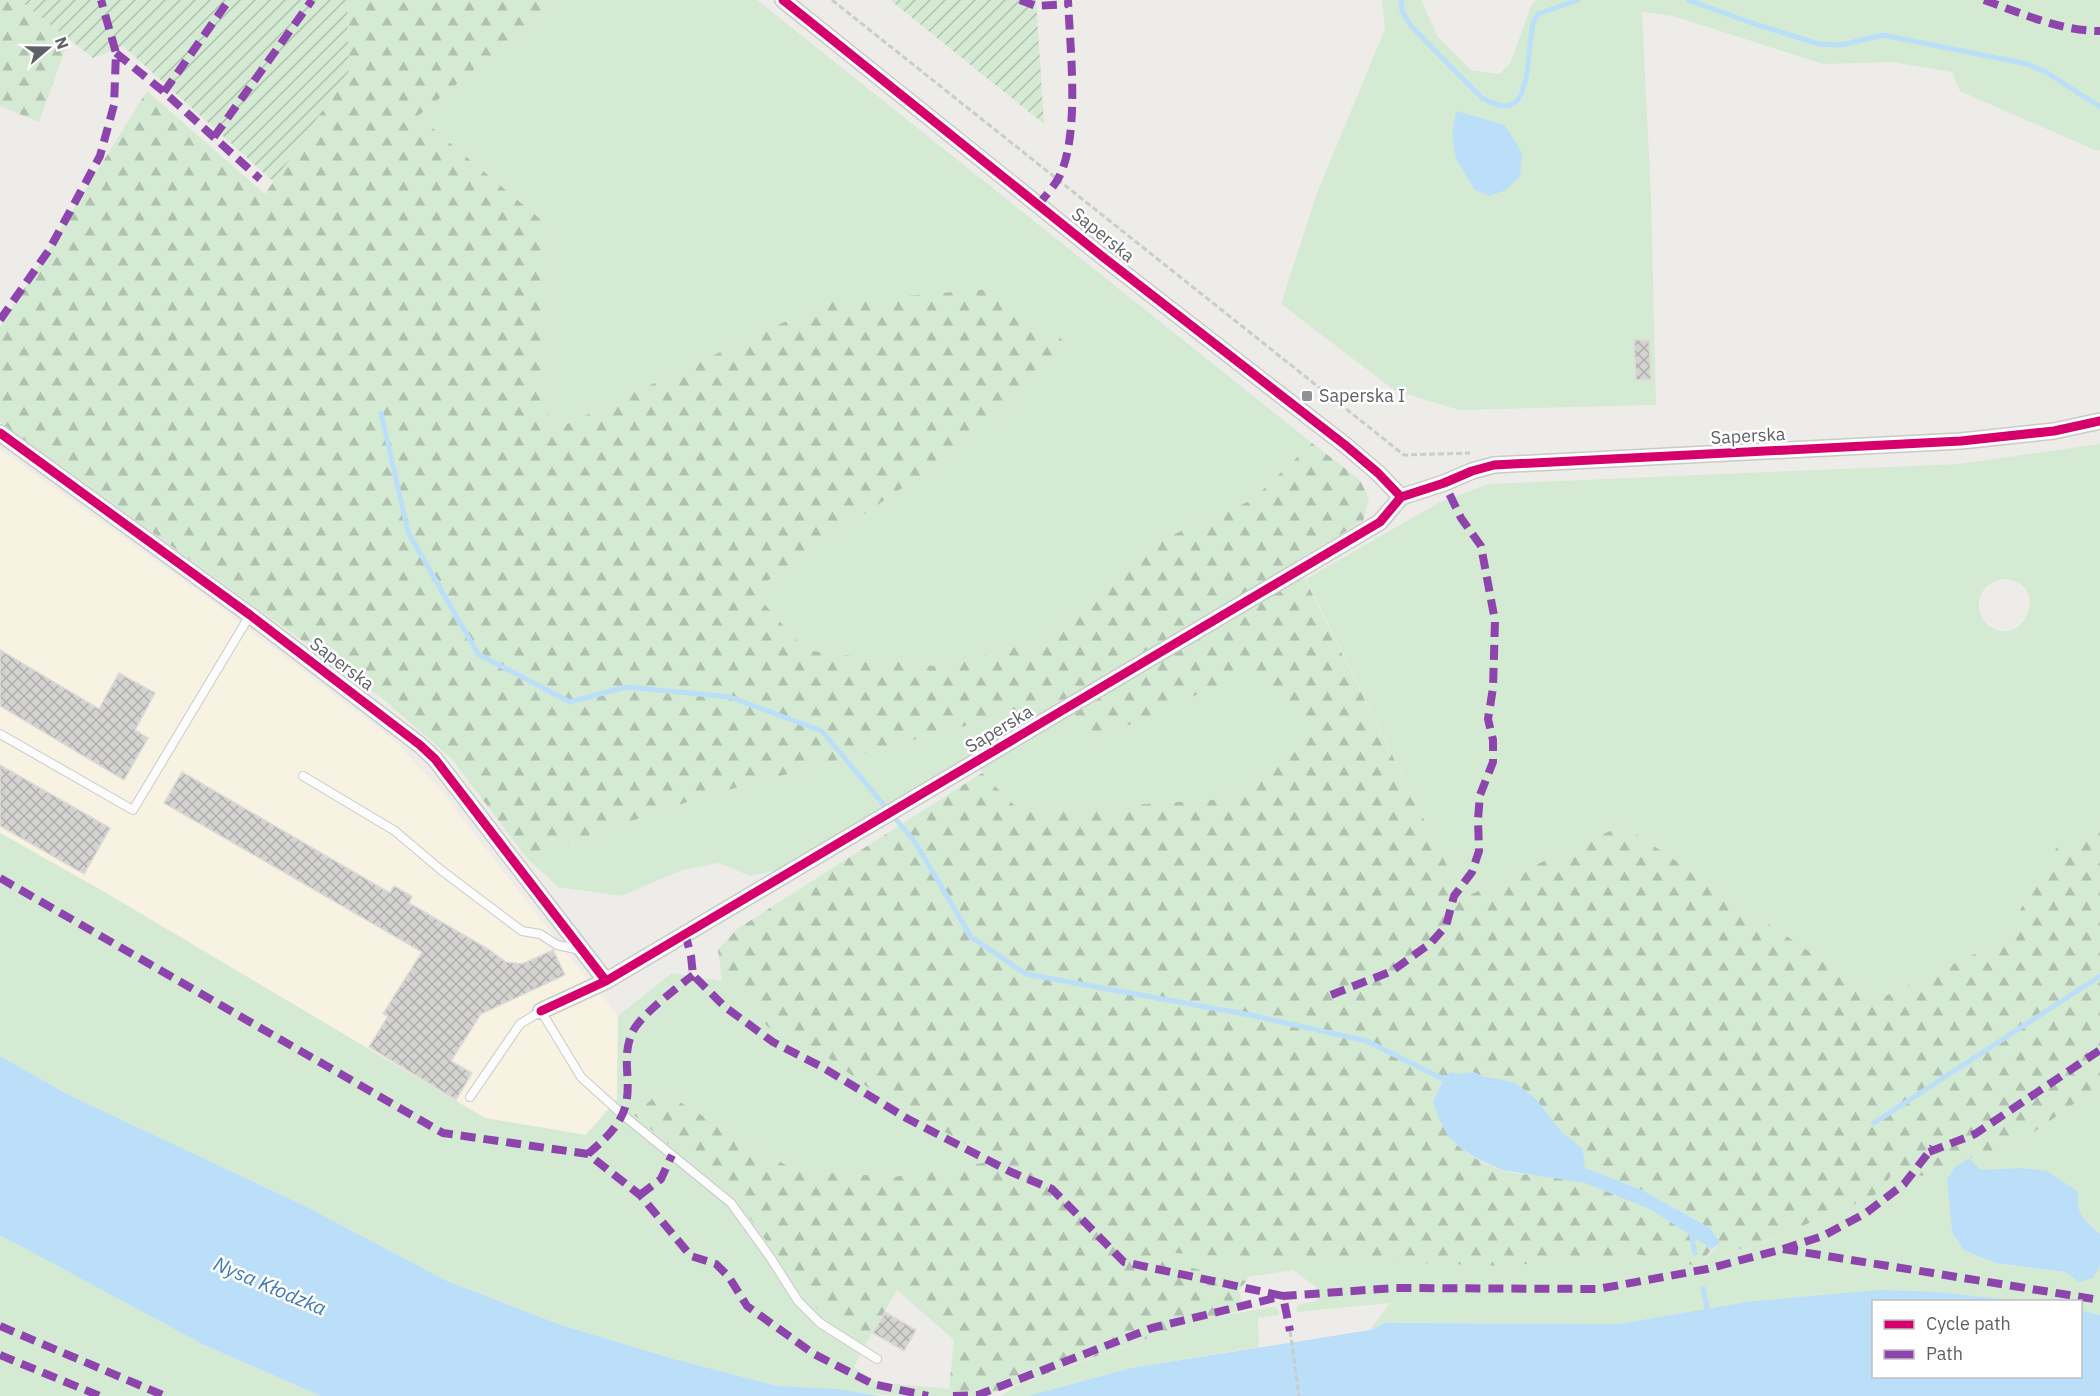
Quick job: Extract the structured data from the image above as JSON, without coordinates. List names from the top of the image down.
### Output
{
  "streets": {
    "street": ["Saperska"]
  },
  "water": ["Nysa Kłodzka"],
  "places": {
    "transit": ["Saperska I"]
  },
  "legend": ["Cycle path", "Path"],
  "north": "right"
}
